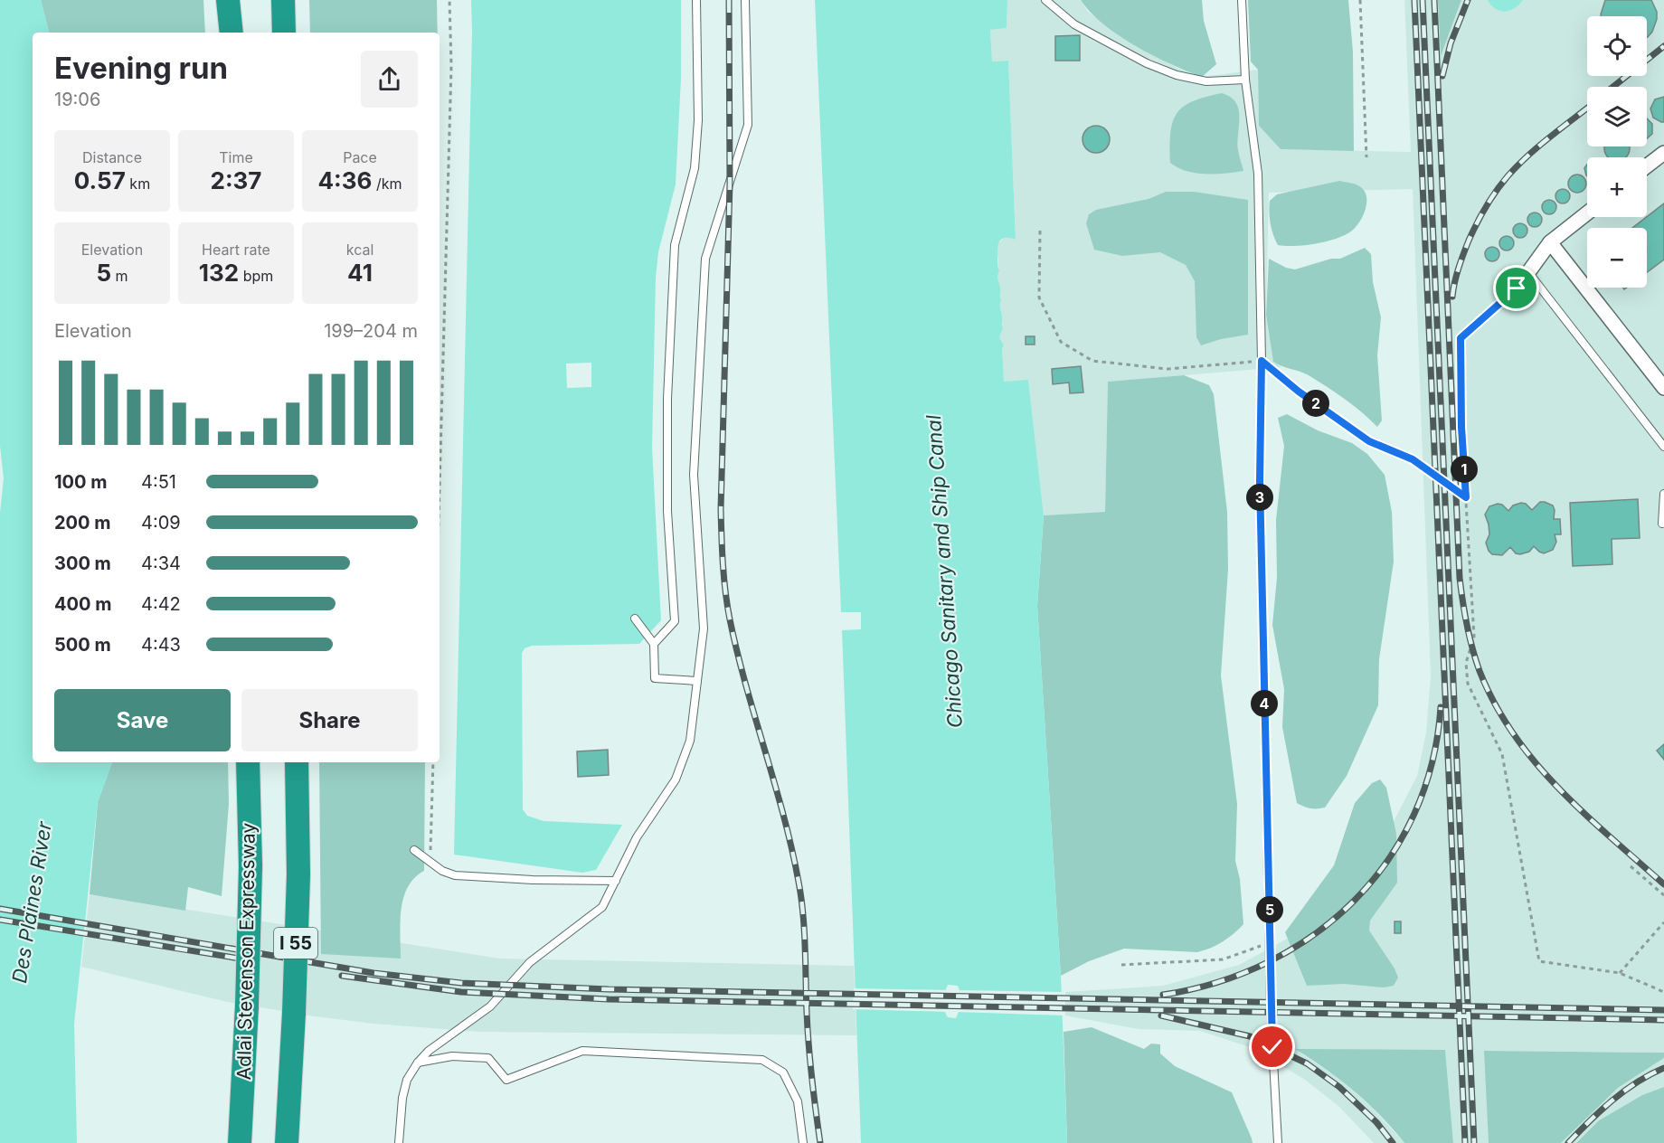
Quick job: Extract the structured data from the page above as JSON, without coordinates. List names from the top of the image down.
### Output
{
  "streets": {
    "highway": ["I 55", "Adlai Stevenson Expressway"]
  },
  "water": ["Chicago Sanitary and Ship Canal", "Des Plaines River"],
  "page": {
    "map_buttons": ["+", "−"],
    "heading": ["Evening run", "19:06"],
    "stats": [
      ["Distance", "0.57 km"],
      ["Time", "2:37"],
      ["Pace", "4:36 /km"],
      ["Elevation", "5 m"],
      ["Heart rate", "132 bpm"],
      ["kcal", "41"]
    ],
    "chart": ["Elevation", "199–204 m"],
    "pins": [
      "2",
      "1",
      "3",
      "4",
      "5"
    ],
    "list": [
      {
        "name": "100 m",
        "note": "4:51"
      },
      {
        "name": "200 m",
        "note": "4:09"
      },
      {
        "name": "300 m",
        "note": "4:34"
      },
      {
        "name": "400 m",
        "note": "4:42"
      },
      {
        "name": "500 m",
        "note": "4:43"
      }
    ],
    "buttons": ["Save", "Share"]
  }
}
